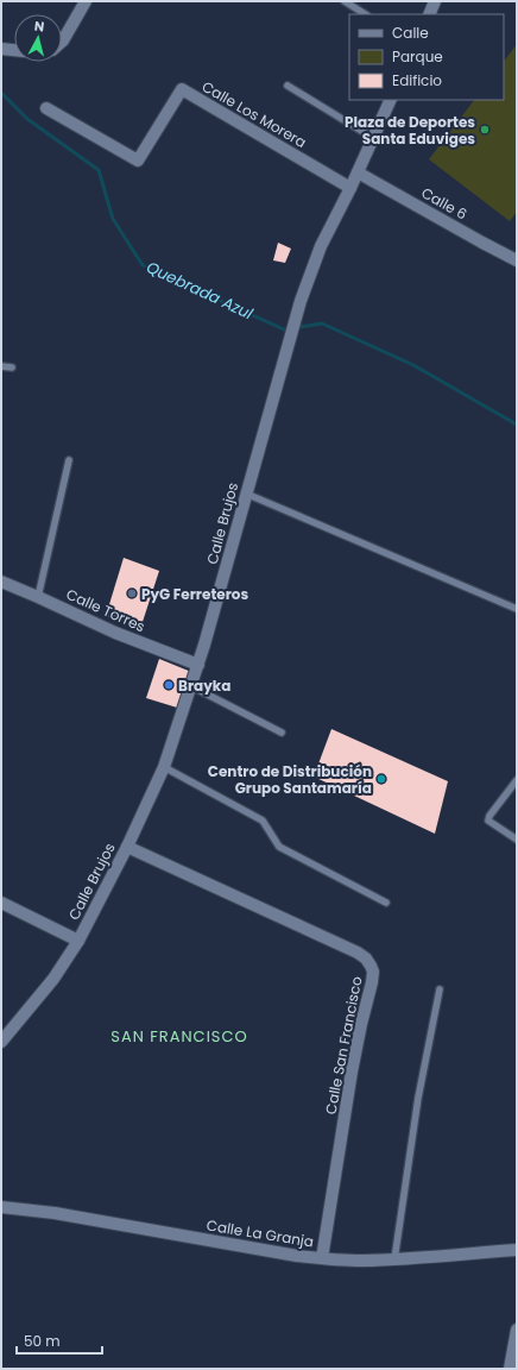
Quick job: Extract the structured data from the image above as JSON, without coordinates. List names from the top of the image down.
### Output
{
  "streets": {
    "street": [
      "Calle Los Morera",
      "Calle 6",
      "Calle Brujos",
      "Calle Torres",
      "Calle San Francisco",
      "Calle La Granja"
    ]
  },
  "crossings": [
    ["Calle Los Morera", "Calle Brujos"],
    ["Calle 6", "Calle Brujos"],
    ["Calle Brujos", "Calle Torres"],
    ["Calle Brujos", "Calle San Francisco"],
    ["Calle San Francisco", "Calle La Granja"]
  ],
  "districts": ["SAN FRANCISCO"],
  "water": ["Quebrada Azul"],
  "places": [
    "Plaza de Deportes Santa Eduviges",
    "PyG Ferreteros",
    "Brayka",
    "Centro de Distribución Grupo Santamaría"
  ],
  "legend": ["Calle", "Parque", "Edificio"],
  "scale_bar": "50 m",
  "north": "top"
}
